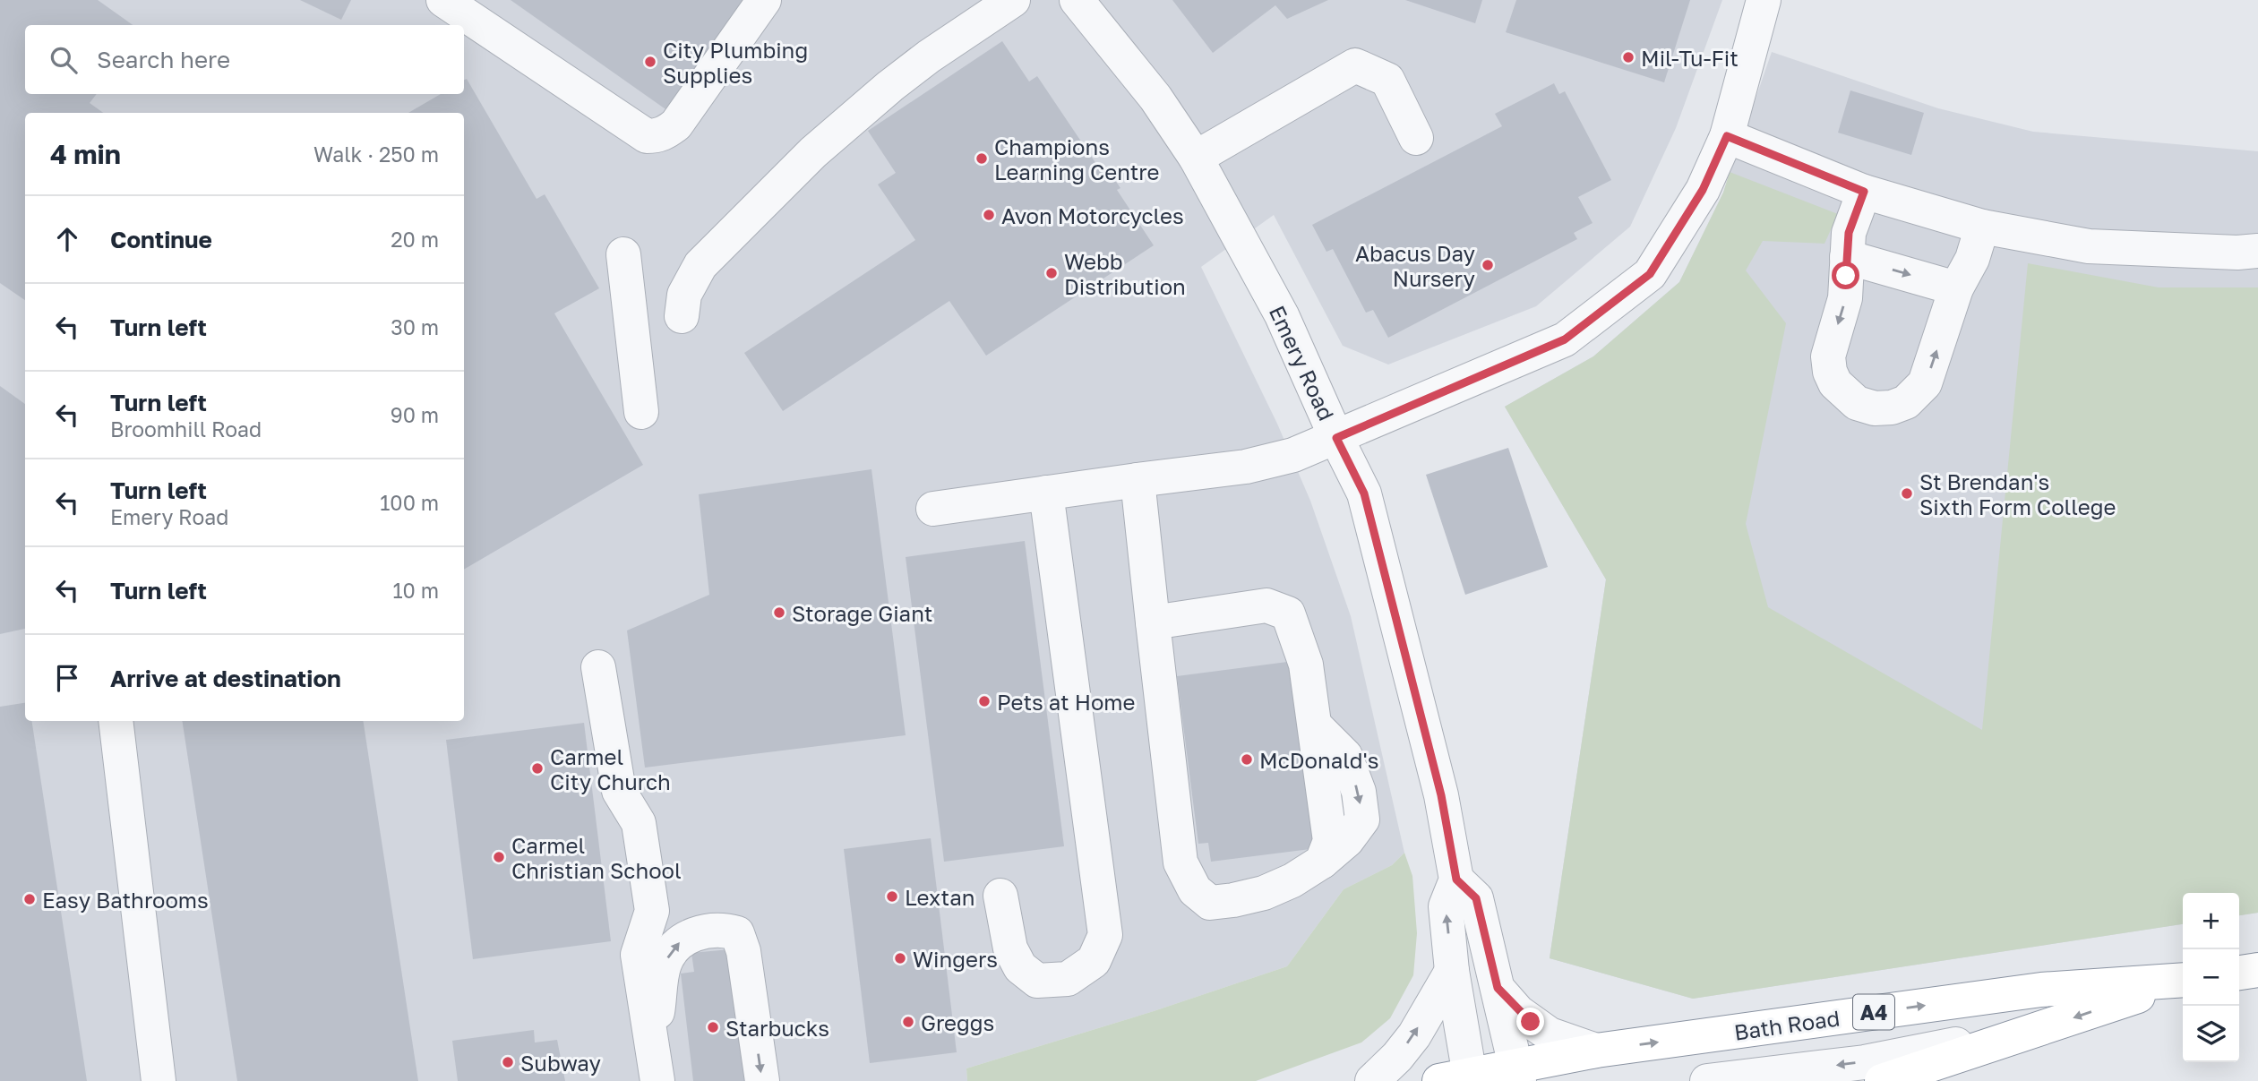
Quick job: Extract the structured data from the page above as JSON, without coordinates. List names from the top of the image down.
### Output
{
  "streets": {
    "highway": ["A4", "Bath Road"],
    "street": ["Emery Road"]
  },
  "places": [
    "Mil-Tu-Fit",
    "City Plumbing Supplies",
    "Champions Learning Centre",
    "Avon Motorcycles",
    "Abacus Day Nursery",
    "Webb Distribution",
    "St Brendan's Sixth Form College",
    "Storage Giant",
    "Pets at Home",
    "McDonald's",
    "Carmel City Church",
    "Carmel Christian School",
    "Lextan",
    "Easy Bathrooms",
    "Wingers",
    "Greggs",
    "Starbucks",
    "Subway"
  ],
  "page": {
    "search": "Search here",
    "heading": ["4 min", "Walk · 250 m"],
    "list": [
      ["Continue", "20 m"],
      ["Turn left", "30 m"],
      ["Turn left", "Broomhill Road", "90 m"],
      ["Turn left", "Emery Road", "100 m"],
      ["Turn left", "10 m"],
      "Arrive at destination"
    ],
    "map_buttons": ["+", "−"]
  }
}
